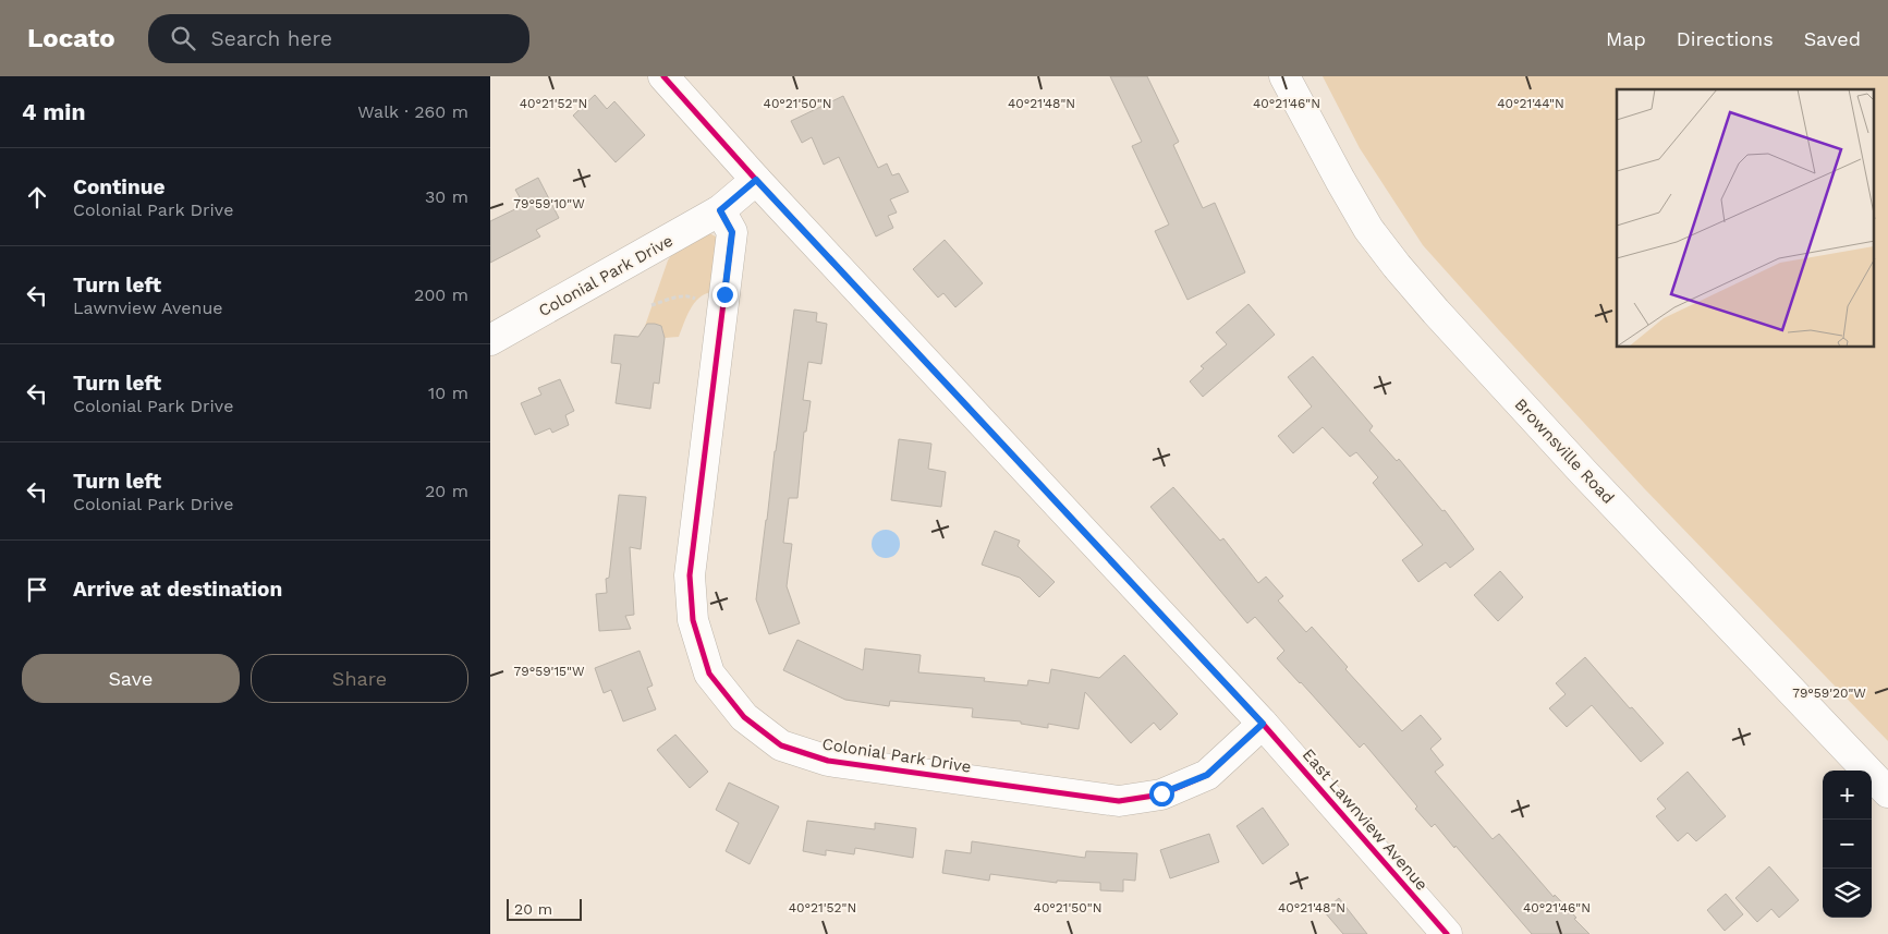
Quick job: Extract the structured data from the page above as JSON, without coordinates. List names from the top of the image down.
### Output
{
  "streets": {
    "street": ["Colonial Park Drive", "Brownsville Road", "East Lawnview Avenue"]
  },
  "crossings": [
    ["Colonial Park Drive", "East Lawnview Avenue"]
  ],
  "scale_bar": "20 m",
  "page": {
    "header": "Locato",
    "search": "Search here",
    "nav": ["Map", "Directions", "Saved"],
    "heading": ["4 min", "Walk · 260 m"],
    "list": [
      ["Continue", "Colonial Park Drive", "30 m"],
      ["Turn left", "Lawnview Avenue", "200 m"],
      ["Turn left", "Colonial Park Drive", "10 m"],
      ["Turn left", "Colonial Park Drive", "20 m"],
      "Arrive at destination"
    ],
    "buttons": ["Save", "Share"],
    "map_buttons": ["+", "−"],
    "scale": "20 m"
  },
  "coordinates": [
    "40°21'52\"N",
    "40°21'50\"N",
    "40°21'48\"N",
    "40°21'46\"N",
    "40°21'44\"N",
    "79°59'10\"W",
    "79°59'15\"W",
    "79°59'20\"W"
  ]
}
